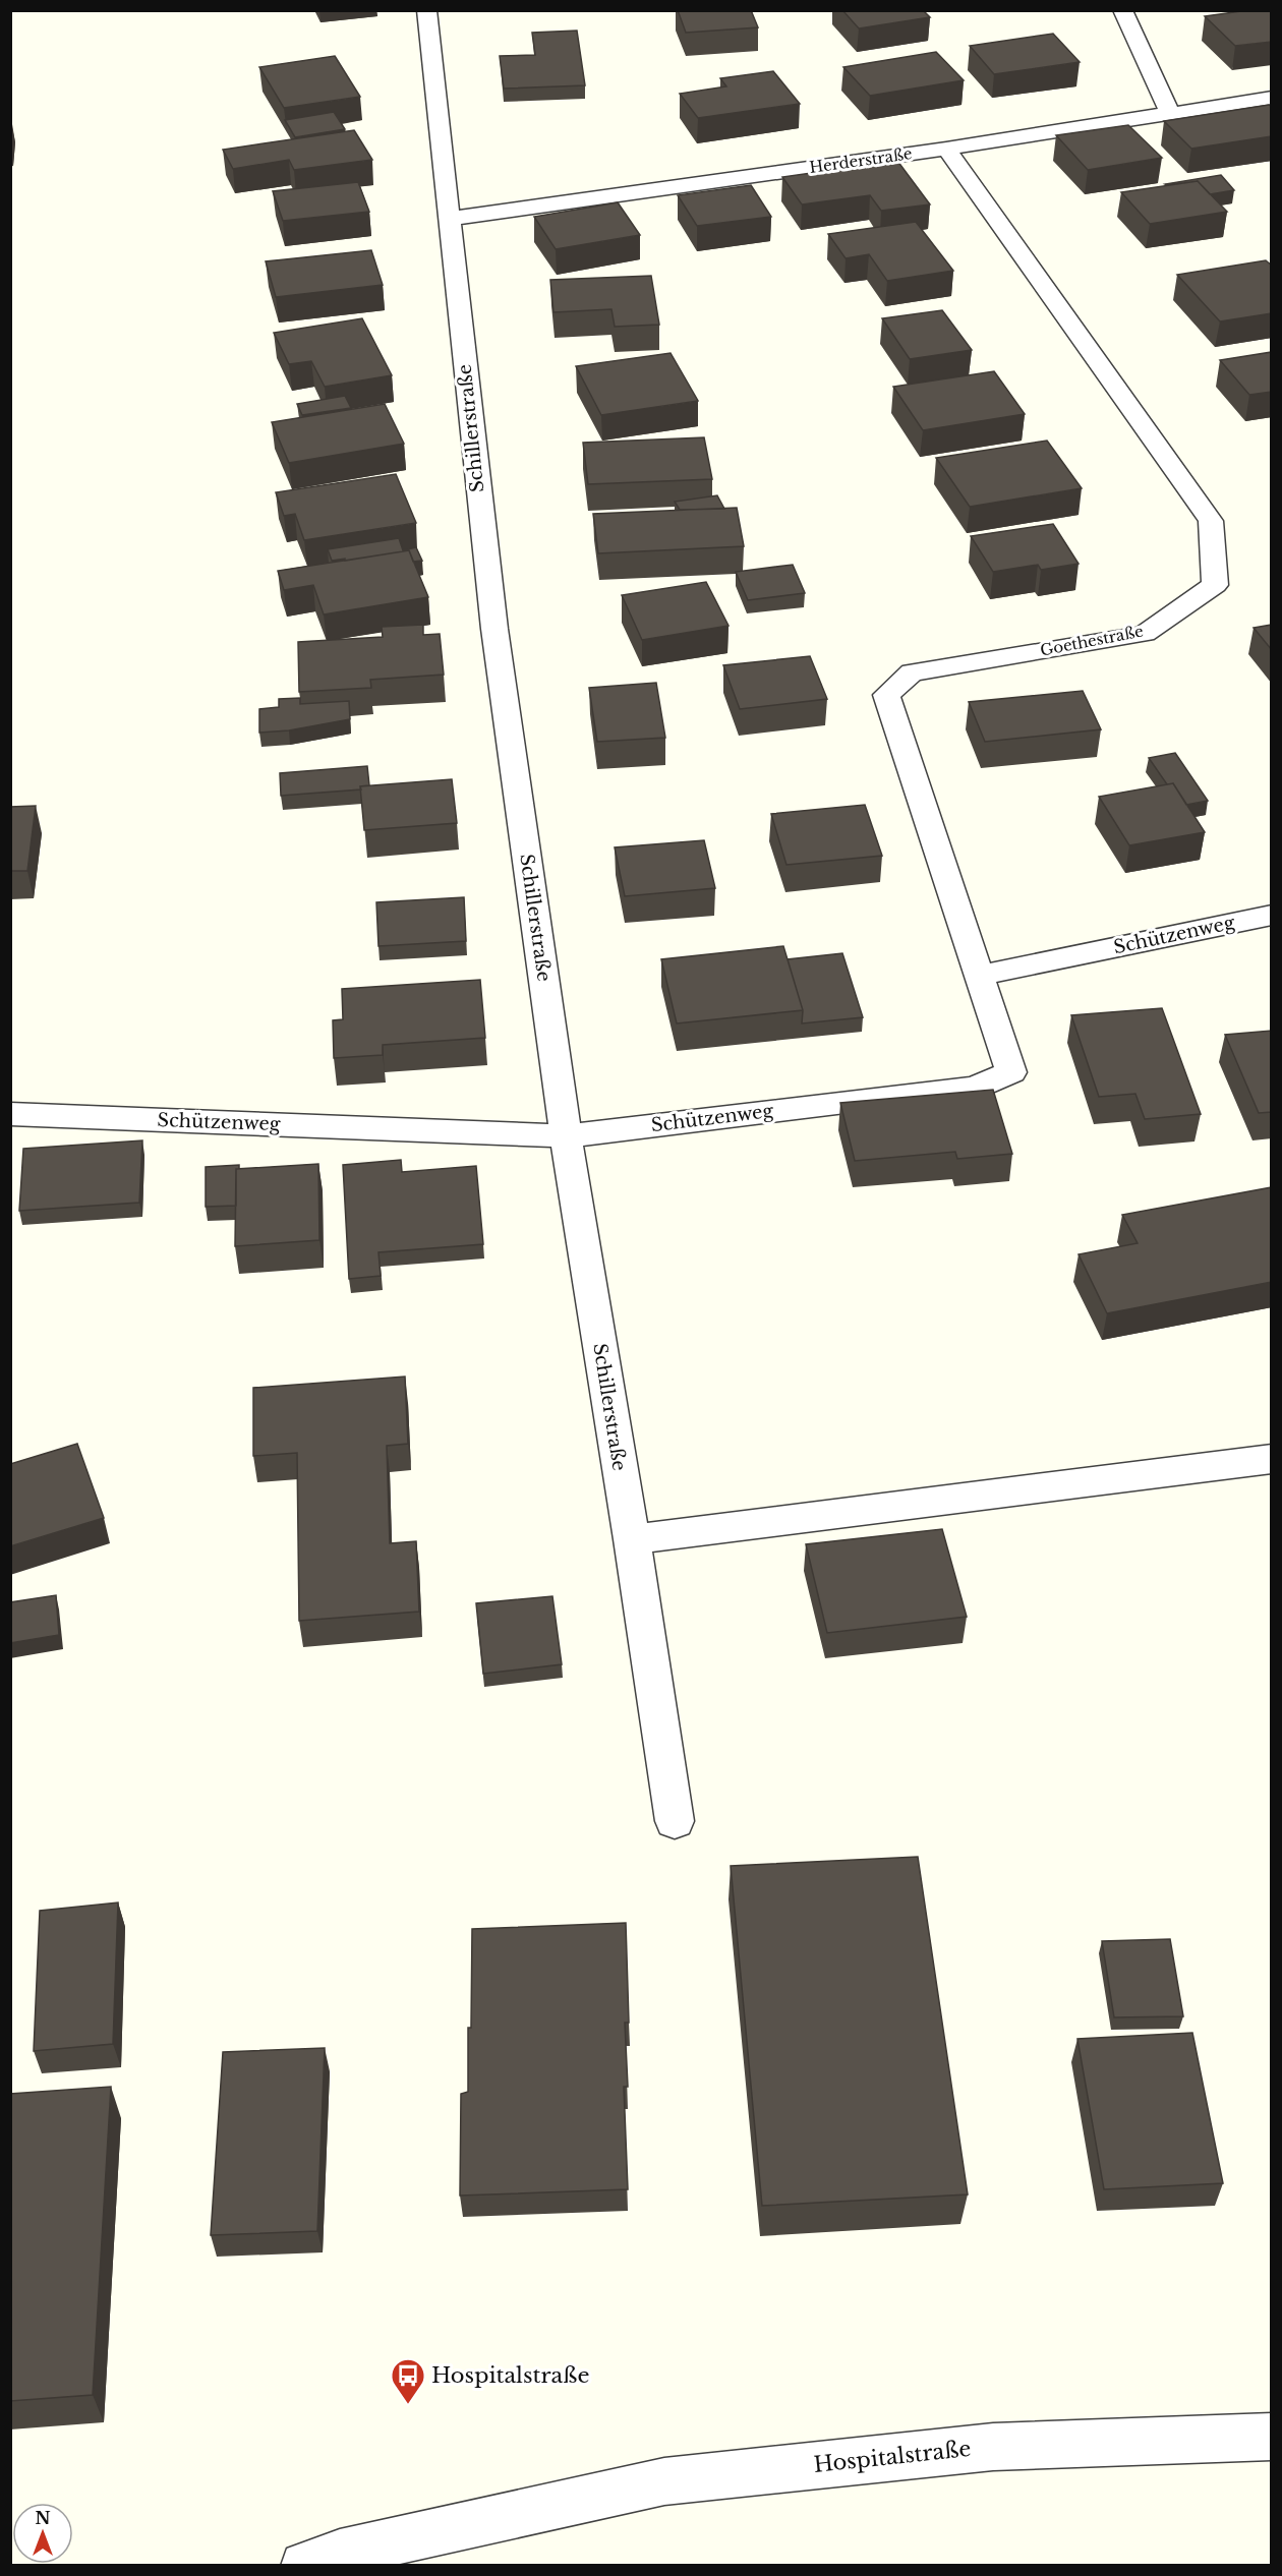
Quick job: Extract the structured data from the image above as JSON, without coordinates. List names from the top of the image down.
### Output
{
  "streets": {
    "street": [
      "Herderstraße",
      "Schillerstraße",
      "Goethestraße",
      "Schützenweg",
      "Hospitalstraße"
    ]
  },
  "crossings": [
    ["Herderstraße", "Schillerstraße"],
    ["Herderstraße", "Goethestraße"],
    ["Schillerstraße", "Schützenweg"],
    ["Goethestraße", "Schützenweg"]
  ],
  "places": {
    "bus stop": ["Hospitalstraße"]
  },
  "north": "top"
}
